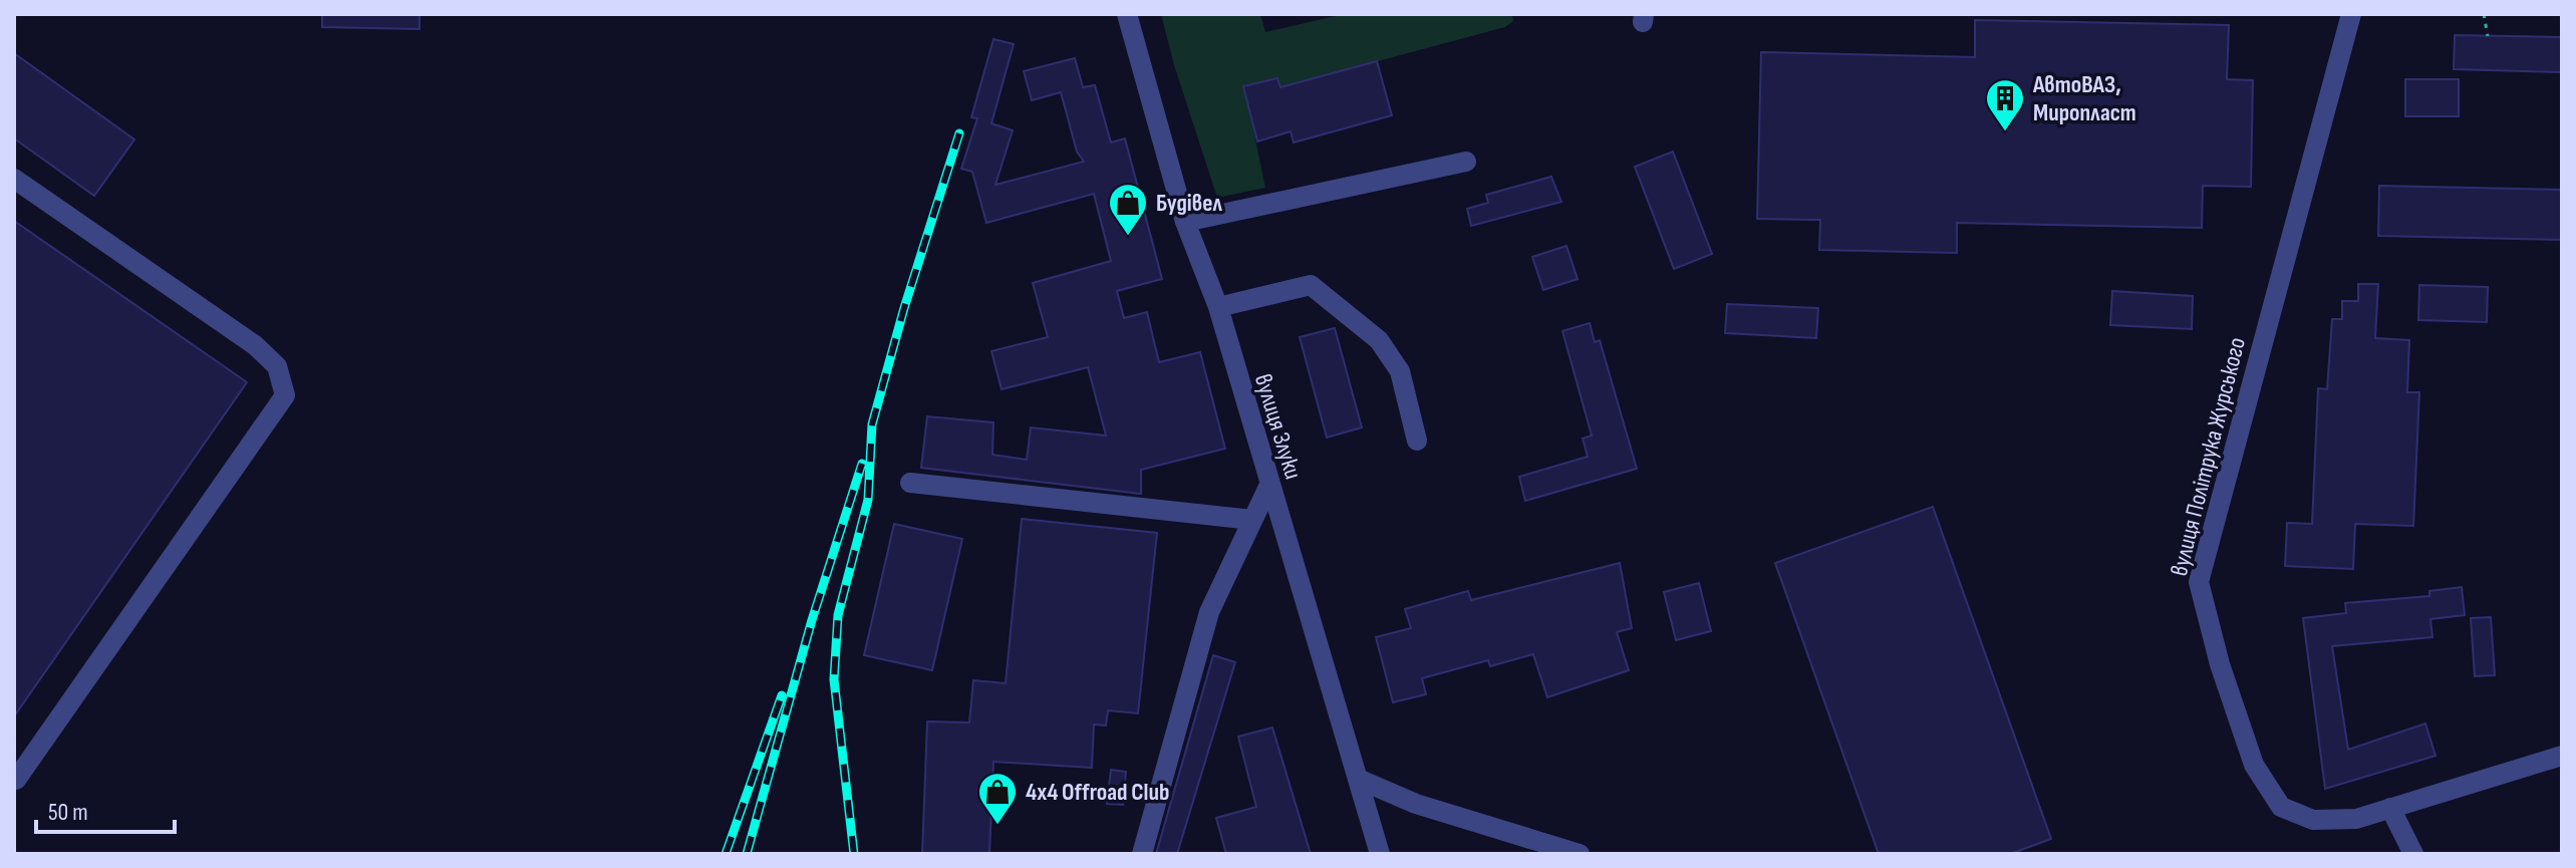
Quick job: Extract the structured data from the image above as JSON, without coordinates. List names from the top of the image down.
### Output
{
  "streets": {
    "street": ["вулиця Злуки", "вулиця Політрука Журського"]
  },
  "places": {
    "building": ["АвтоВАЗ, Миропласт"],
    "shop": ["Будівел", "4x4 Offroad Club"]
  },
  "scale_bar": "50 m"
}
